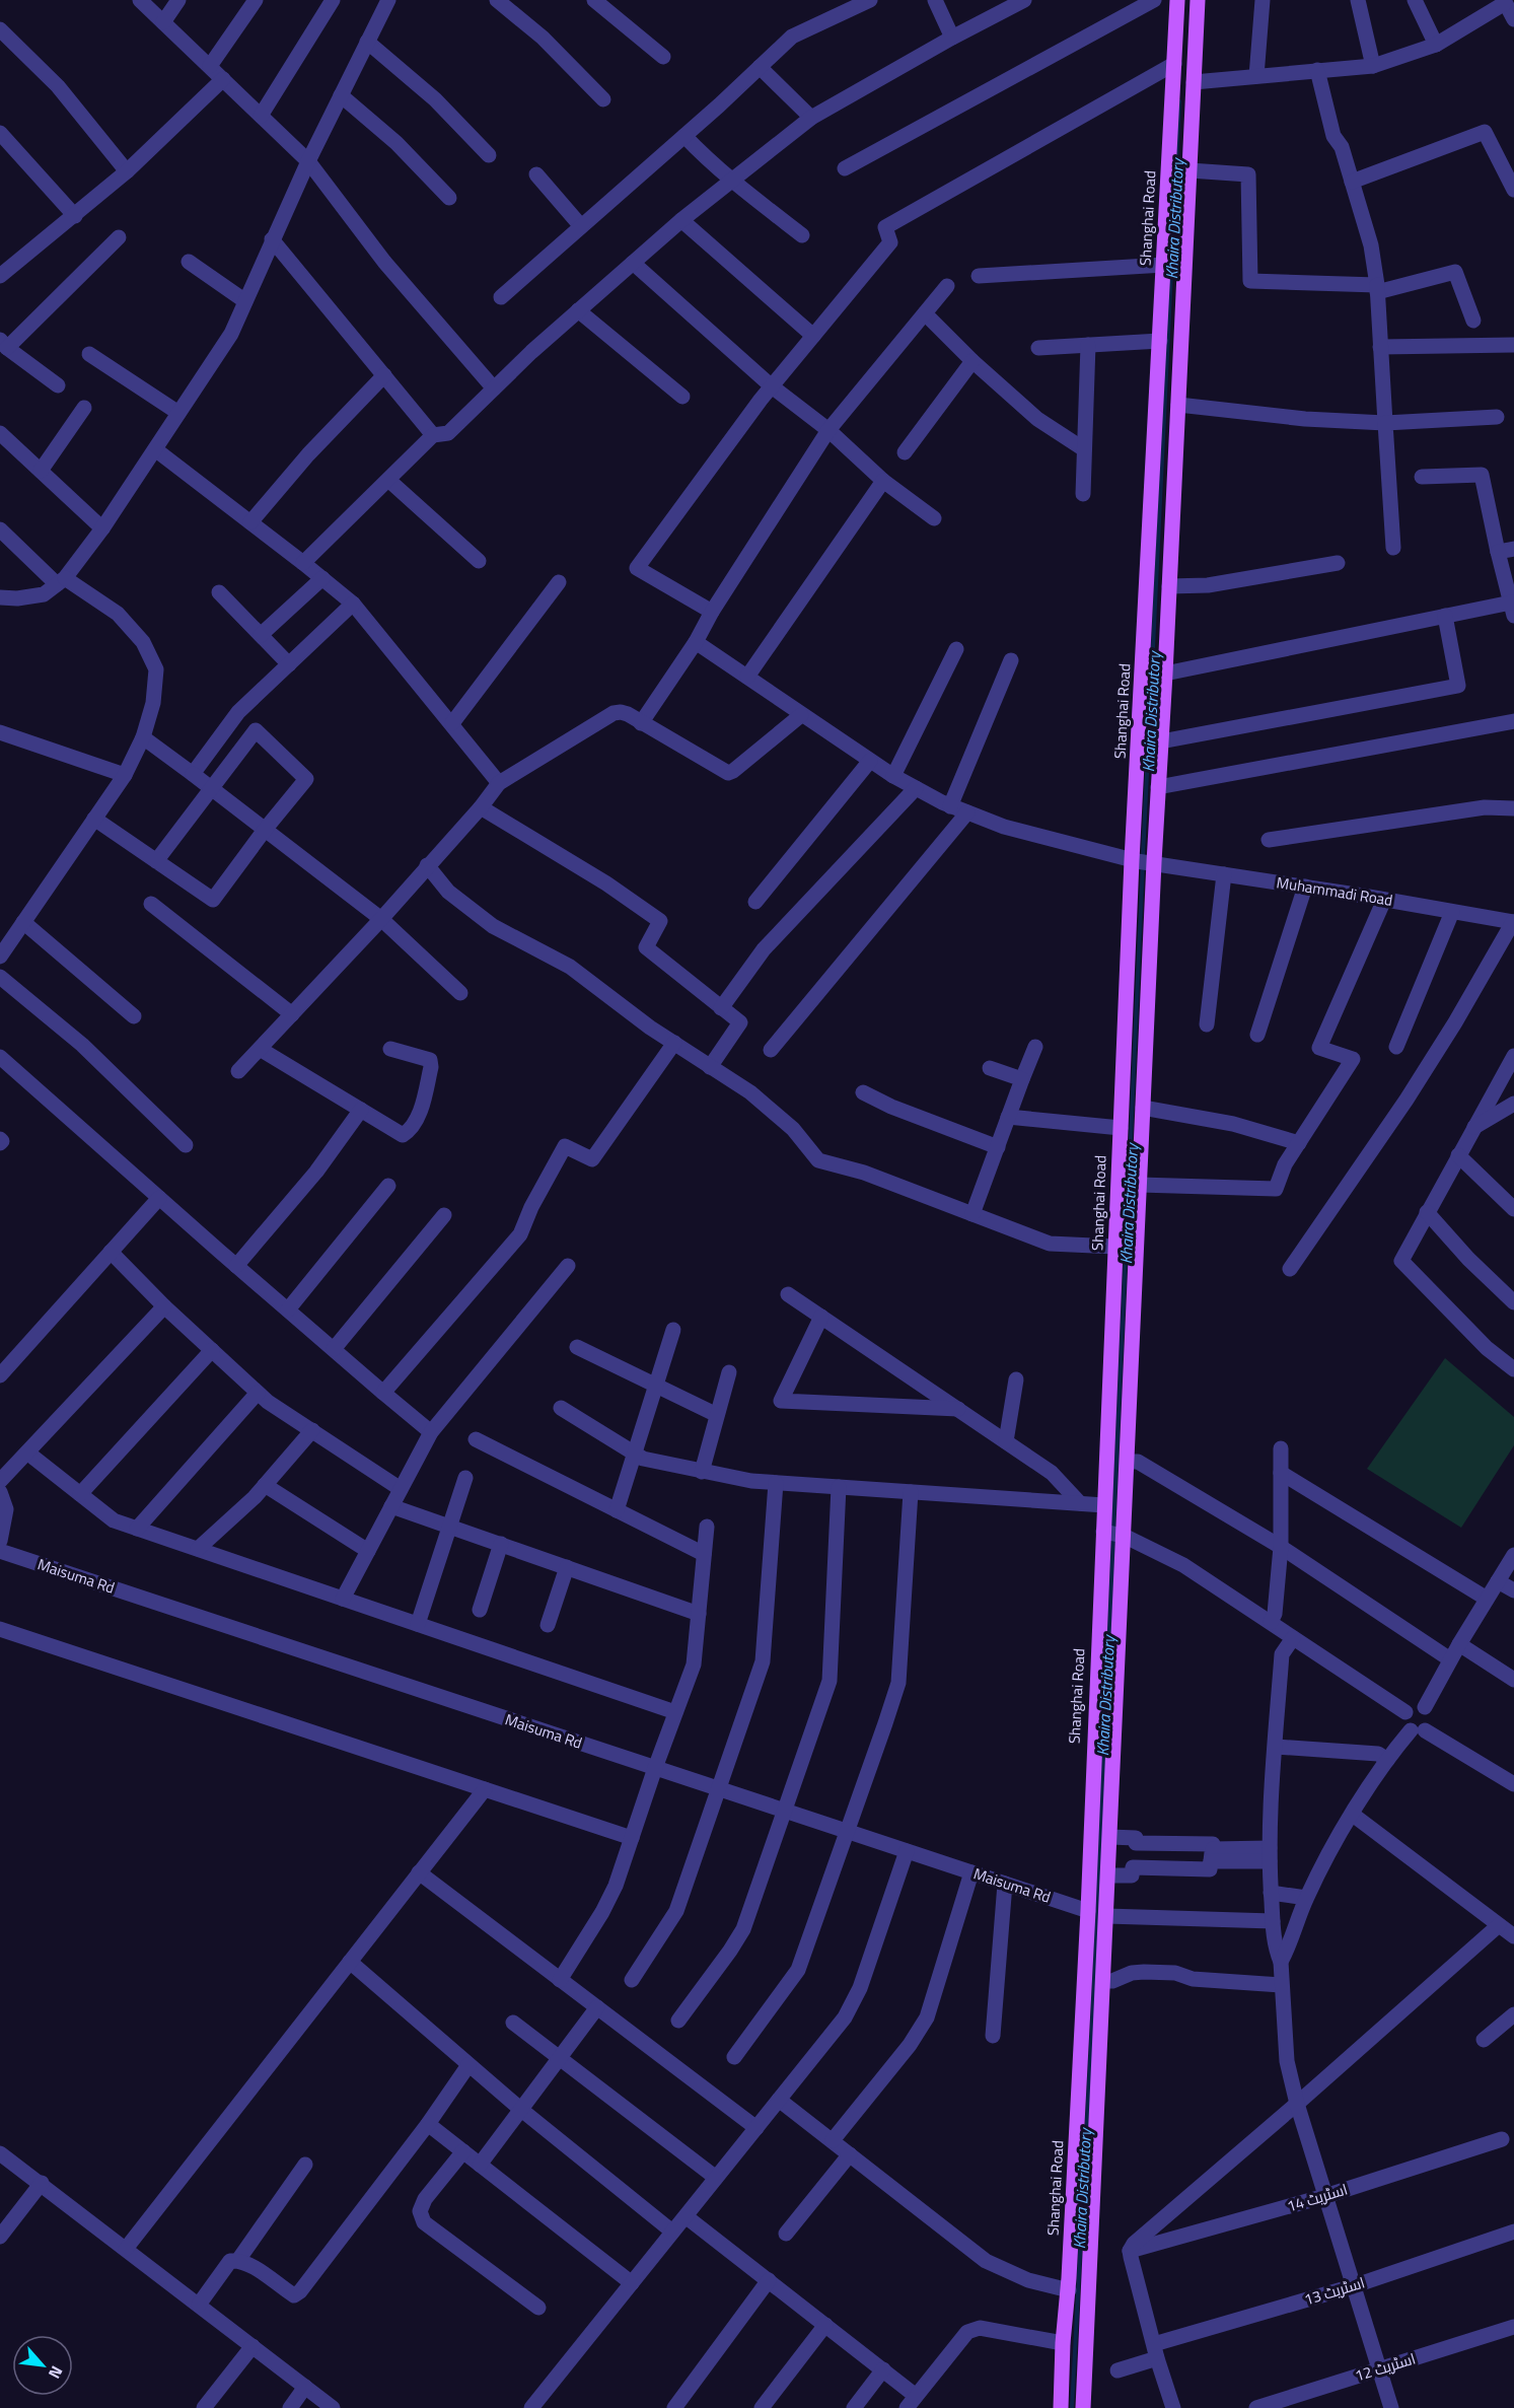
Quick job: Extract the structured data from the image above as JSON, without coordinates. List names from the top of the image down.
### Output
{
  "streets": {
    "main road": ["Shanghai Road"],
    "street": [
      "Muhammadi Road",
      "Maisuma Rd",
      "اسٹریٹ 14",
      "اسٹریٹ 13",
      "اسٹریٹ 12"
    ]
  },
  "crossings": [
    ["Shanghai Road", "Muhammadi Road"],
    ["Shanghai Road", "Maisuma Rd"]
  ],
  "water": ["Khaira Distributory"],
  "north": "bottom right"
}
